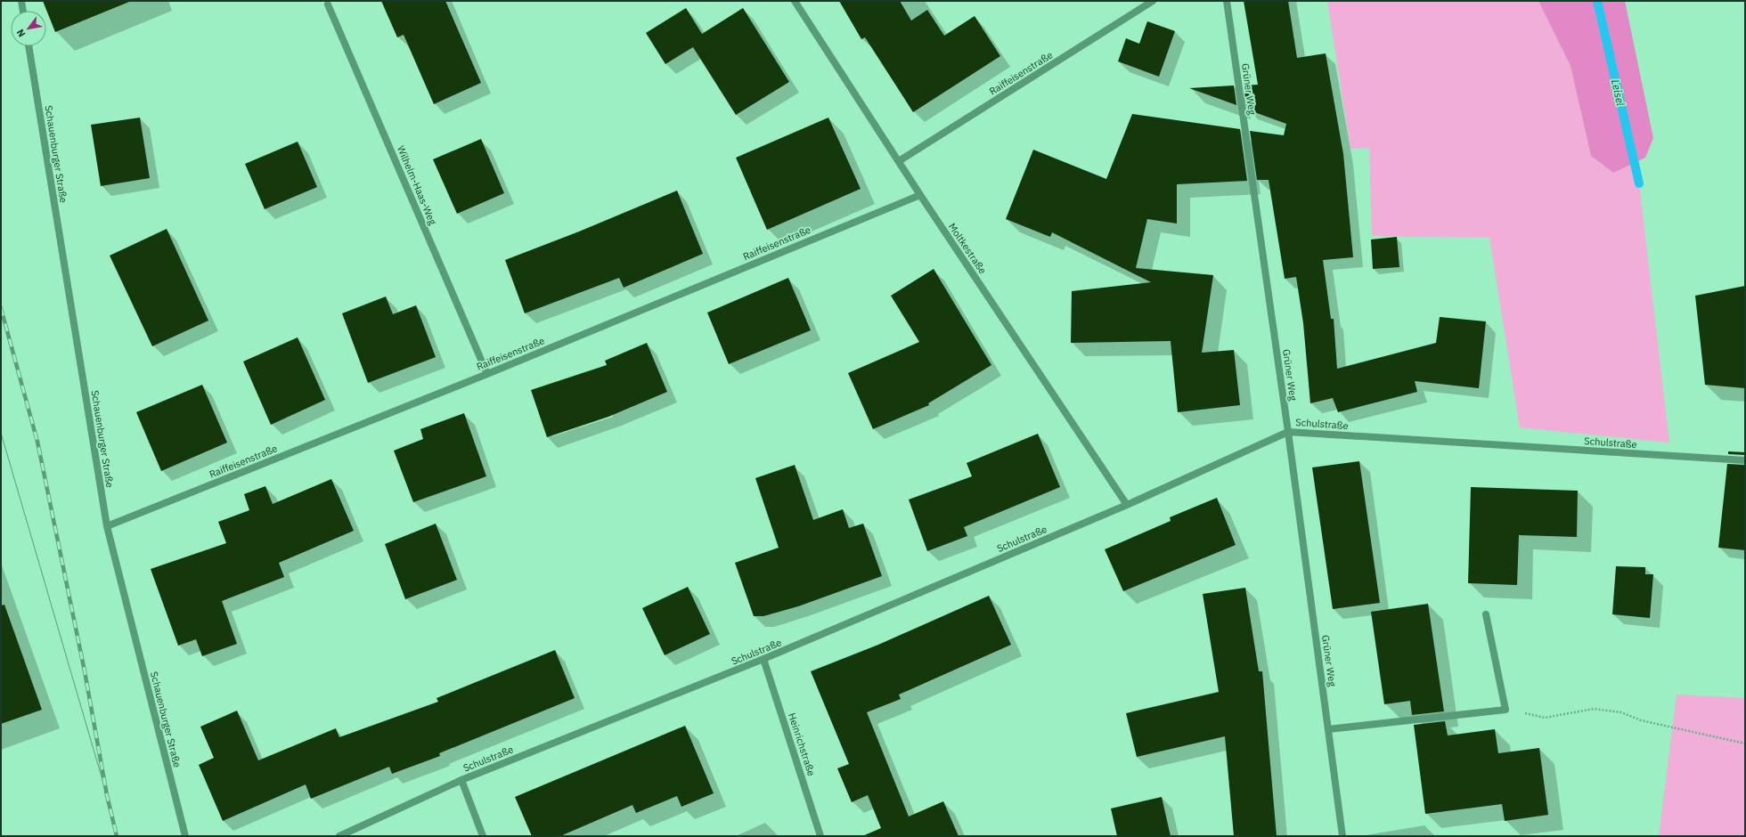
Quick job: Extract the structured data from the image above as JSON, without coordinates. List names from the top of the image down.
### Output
{
  "streets": {
    "street": [
      "Raiffeisenstraße",
      "Grüner Weg",
      "Schauenburger Straße",
      "Wilhelm-Haas-Weg",
      "Moltkestraße",
      "Schulstraße",
      "Heinrichstraße"
    ]
  },
  "crossings": [
    ["Raiffeisenstraße", "Schauenburger Straße"],
    ["Raiffeisenstraße", "Wilhelm-Haas-Weg"],
    ["Raiffeisenstraße", "Moltkestraße"],
    ["Grüner Weg", "Schulstraße"],
    ["Moltkestraße", "Schulstraße"],
    ["Schulstraße", "Heinrichstraße"]
  ],
  "water": ["Leisel"],
  "north": "bottom left"
}
